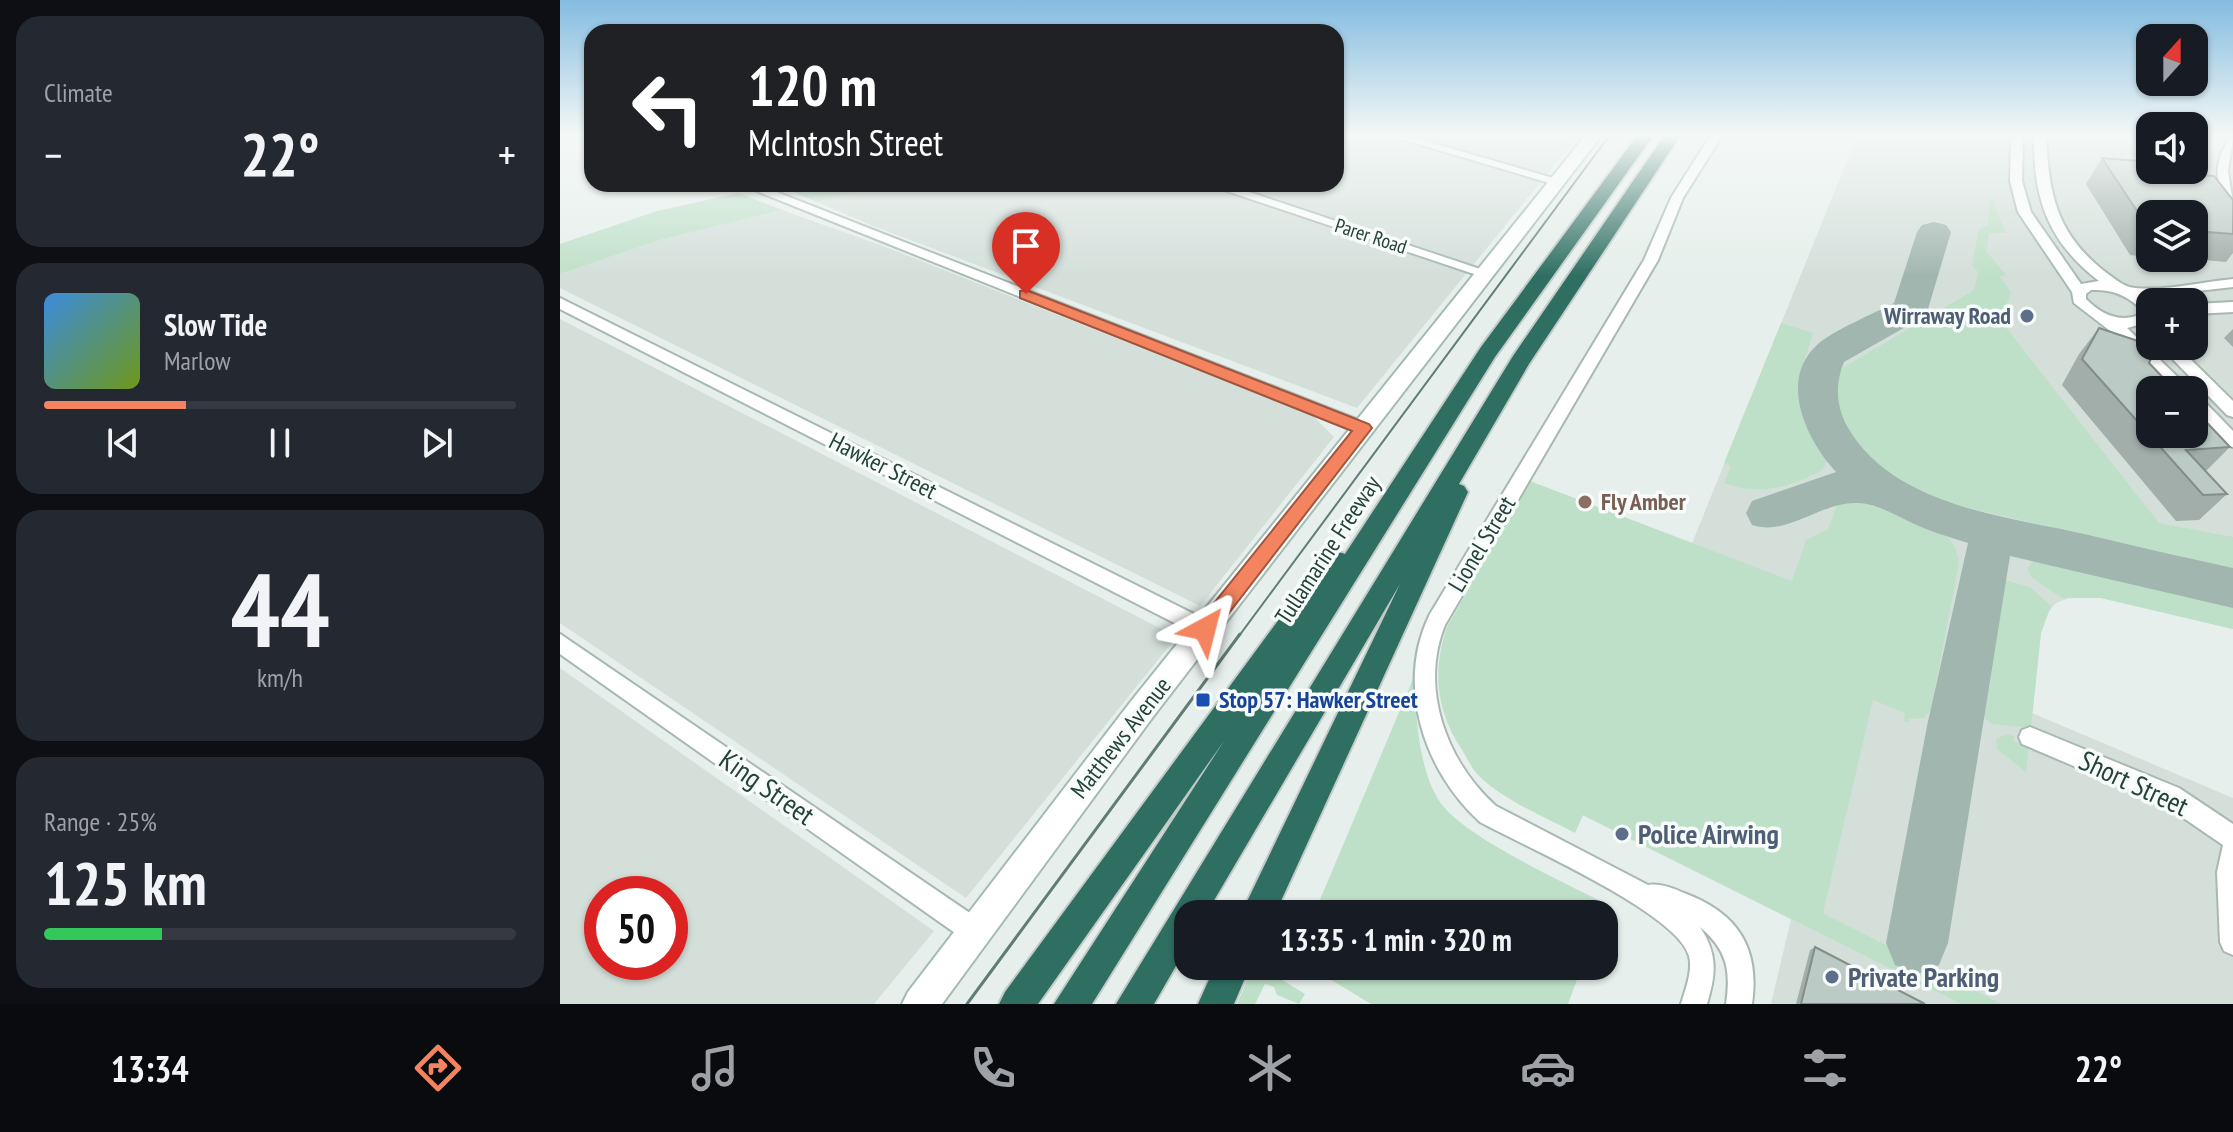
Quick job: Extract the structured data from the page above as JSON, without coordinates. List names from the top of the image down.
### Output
{
  "streets": {
    "highway": ["Tullamarine Freeway"],
    "main road": ["Matthews Avenue"],
    "street": [
      "Parer Road",
      "Hawker Street",
      "Lionel Street",
      "Short Street",
      "King Street"
    ]
  },
  "crossings": [
    ["Parer Road", "Matthews Avenue"],
    ["Hawker Street", "Matthews Avenue"],
    ["Matthews Avenue", "King Street"]
  ],
  "places": {
    "other": [
      "Wirraway Road",
      "Fly Amber",
      "Police Airwing",
      "Private Parking"
    ],
    "transit": ["Stop 57: Hawker Street"]
  },
  "north": "top",
  "page": {
    "tile": [
      "Climate",
      ["44", "km/h"],
      ["Range · 25%", "125 km"]
    ],
    "map_buttons": ["+", "−"],
    "turn": ["120 m", "McIntosh Street"],
    "heat": ["−", "22°", "+"],
    "song": ["Slow Tide", "Marlow"],
    "limit": "50",
    "trip": "13:35 · 1 min · 320 m",
    "tabs": ["13:34", "22°"]
  }
}
